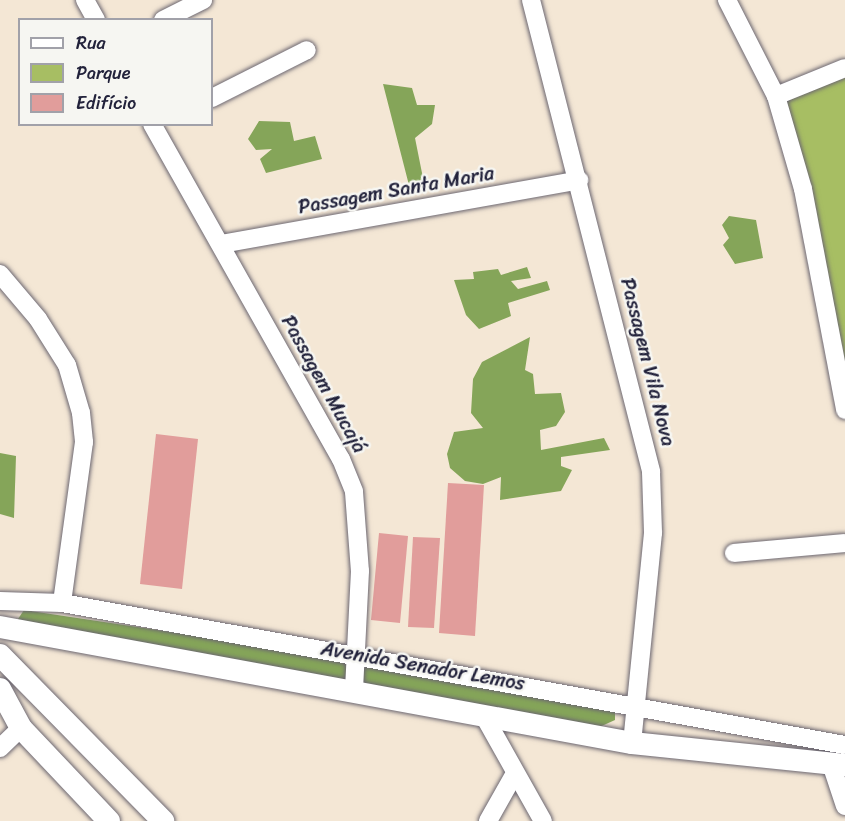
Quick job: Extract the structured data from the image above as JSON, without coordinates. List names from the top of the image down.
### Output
{
  "streets": {
    "main road": ["Avenida Senador Lemos"],
    "street": ["Passagem Santa Maria", "Passagem Vila Nova", "Passagem Mucajá"]
  },
  "crossings": [
    ["Passagem Santa Maria", "Passagem Vila Nova"],
    ["Passagem Santa Maria", "Passagem Mucajá"],
    ["Passagem Vila Nova", "Avenida Senador Lemos"],
    ["Passagem Mucajá", "Avenida Senador Lemos"]
  ],
  "legend": ["Rua", "Parque", "Edifício"]
}
